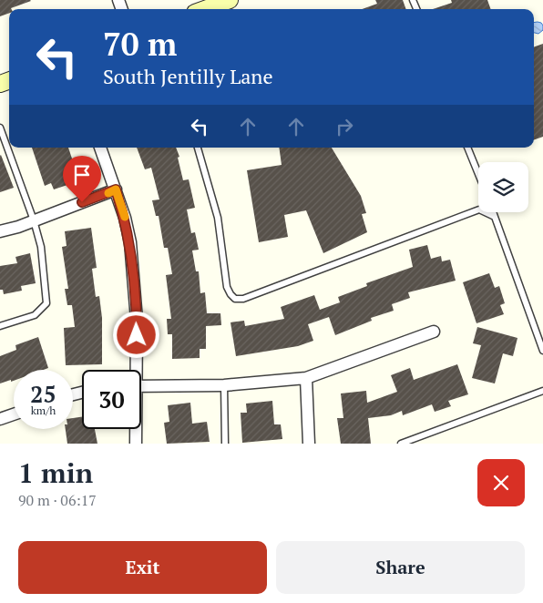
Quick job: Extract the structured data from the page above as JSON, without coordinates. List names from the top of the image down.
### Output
{
  "page": {
    "turn": ["70 m", "South Jentilly Lane"],
    "speed": "25 km/h",
    "limit": "30",
    "heading": ["1 min", "90 m · 06:17"],
    "buttons": ["Exit", "Share"]
  }
}
